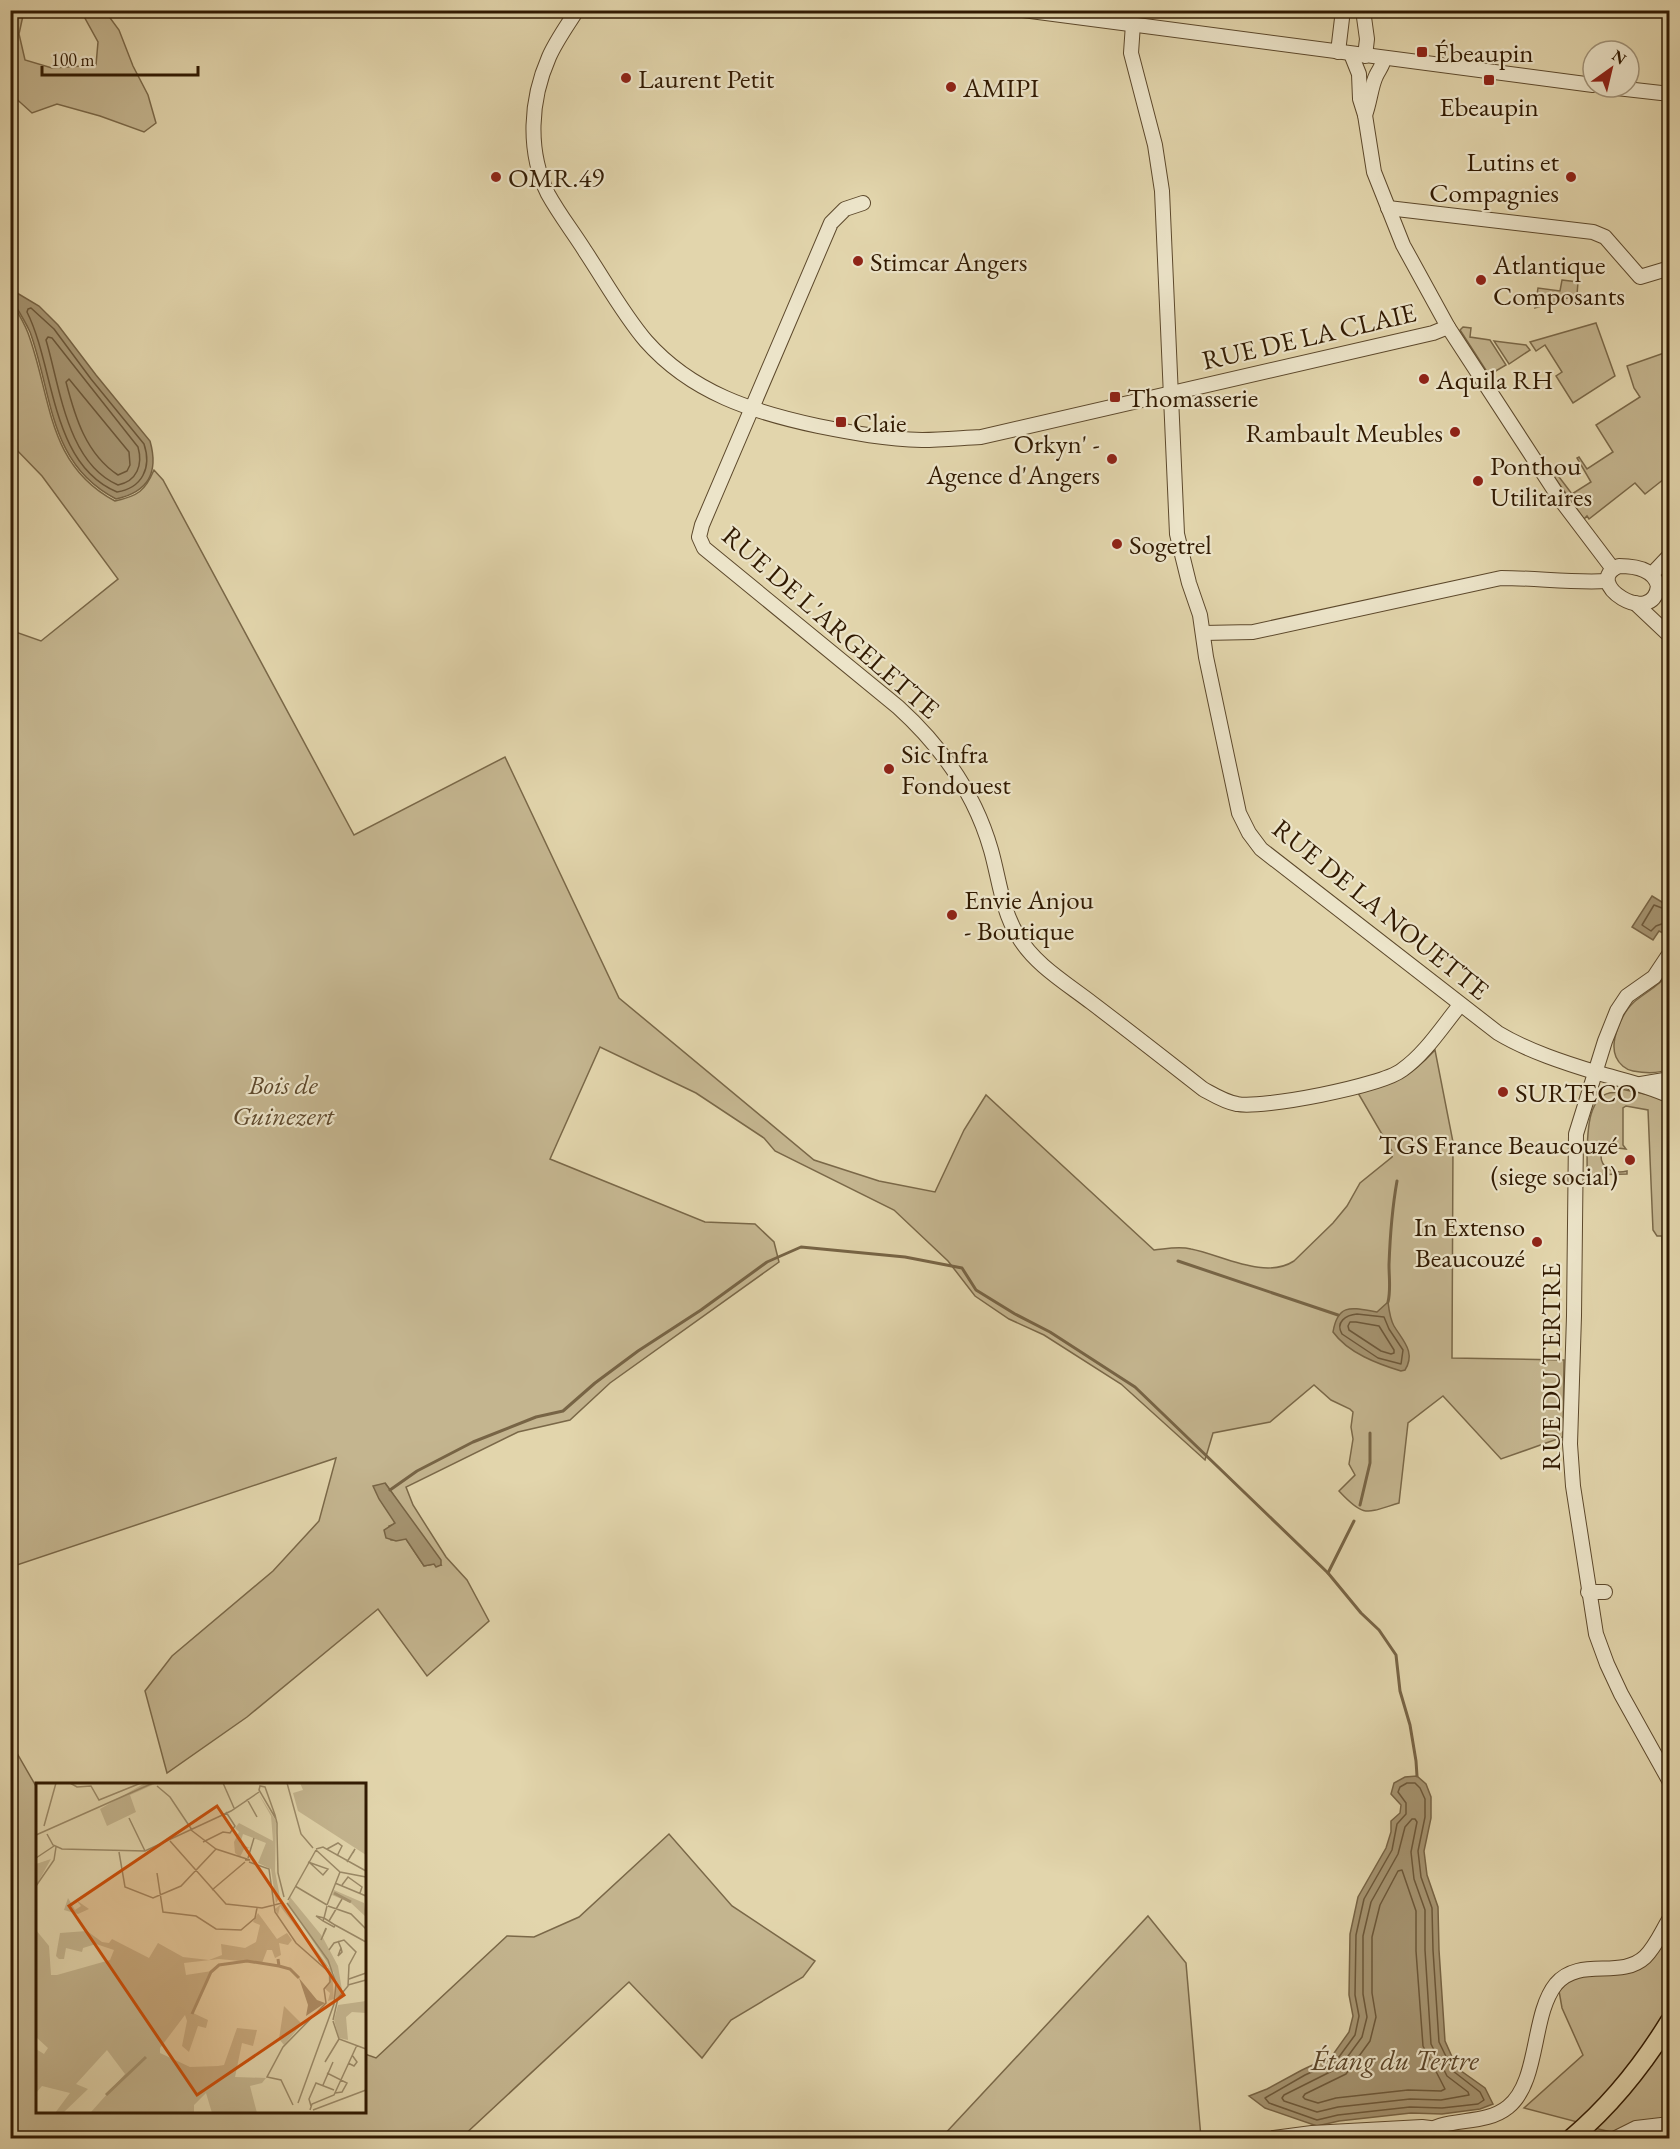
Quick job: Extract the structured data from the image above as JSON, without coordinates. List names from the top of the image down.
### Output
{
  "streets": {
    "street": [
      "RUE DE LA CLAIE",
      "RUE DE L'ARGELETTE",
      "RUE DE LA NOUETTE",
      "RUE DU TERTRE"
    ]
  },
  "crossings": [
    ["RUE DE LA CLAIE", "RUE DE L'ARGELETTE"],
    ["RUE DE LA CLAIE", "RUE DE LA NOUETTE"],
    ["RUE DE L'ARGELETTE", "RUE DE LA NOUETTE"],
    ["RUE DE LA NOUETTE", "RUE DU TERTRE"]
  ],
  "water": ["Étang du Tertre"],
  "parks": ["Bois de Guinezert"],
  "places": {
    "transit": [
      "Ébeaupin",
      "Ebeaupin",
      "Thomasserie",
      "Claie"
    ],
    "other": [
      "Laurent Petit",
      "AMIPI",
      "OMR.49",
      "Lutins et Compagnies",
      "Stimcar Angers",
      "Atlantique Composants",
      "Aquila RH",
      "Rambault Meubles",
      "Orkyn' - Agence d'Angers",
      "Ponthou Utilitaires",
      "Sogetrel",
      "Sic Infra Fondouest",
      "Envie Anjou - Boutique",
      "SURTECO",
      "TGS France Beaucouzé (siege social)",
      "In Extenso Beaucouzé"
    ]
  },
  "scale_bar": "100 m",
  "north": "top right"
}
